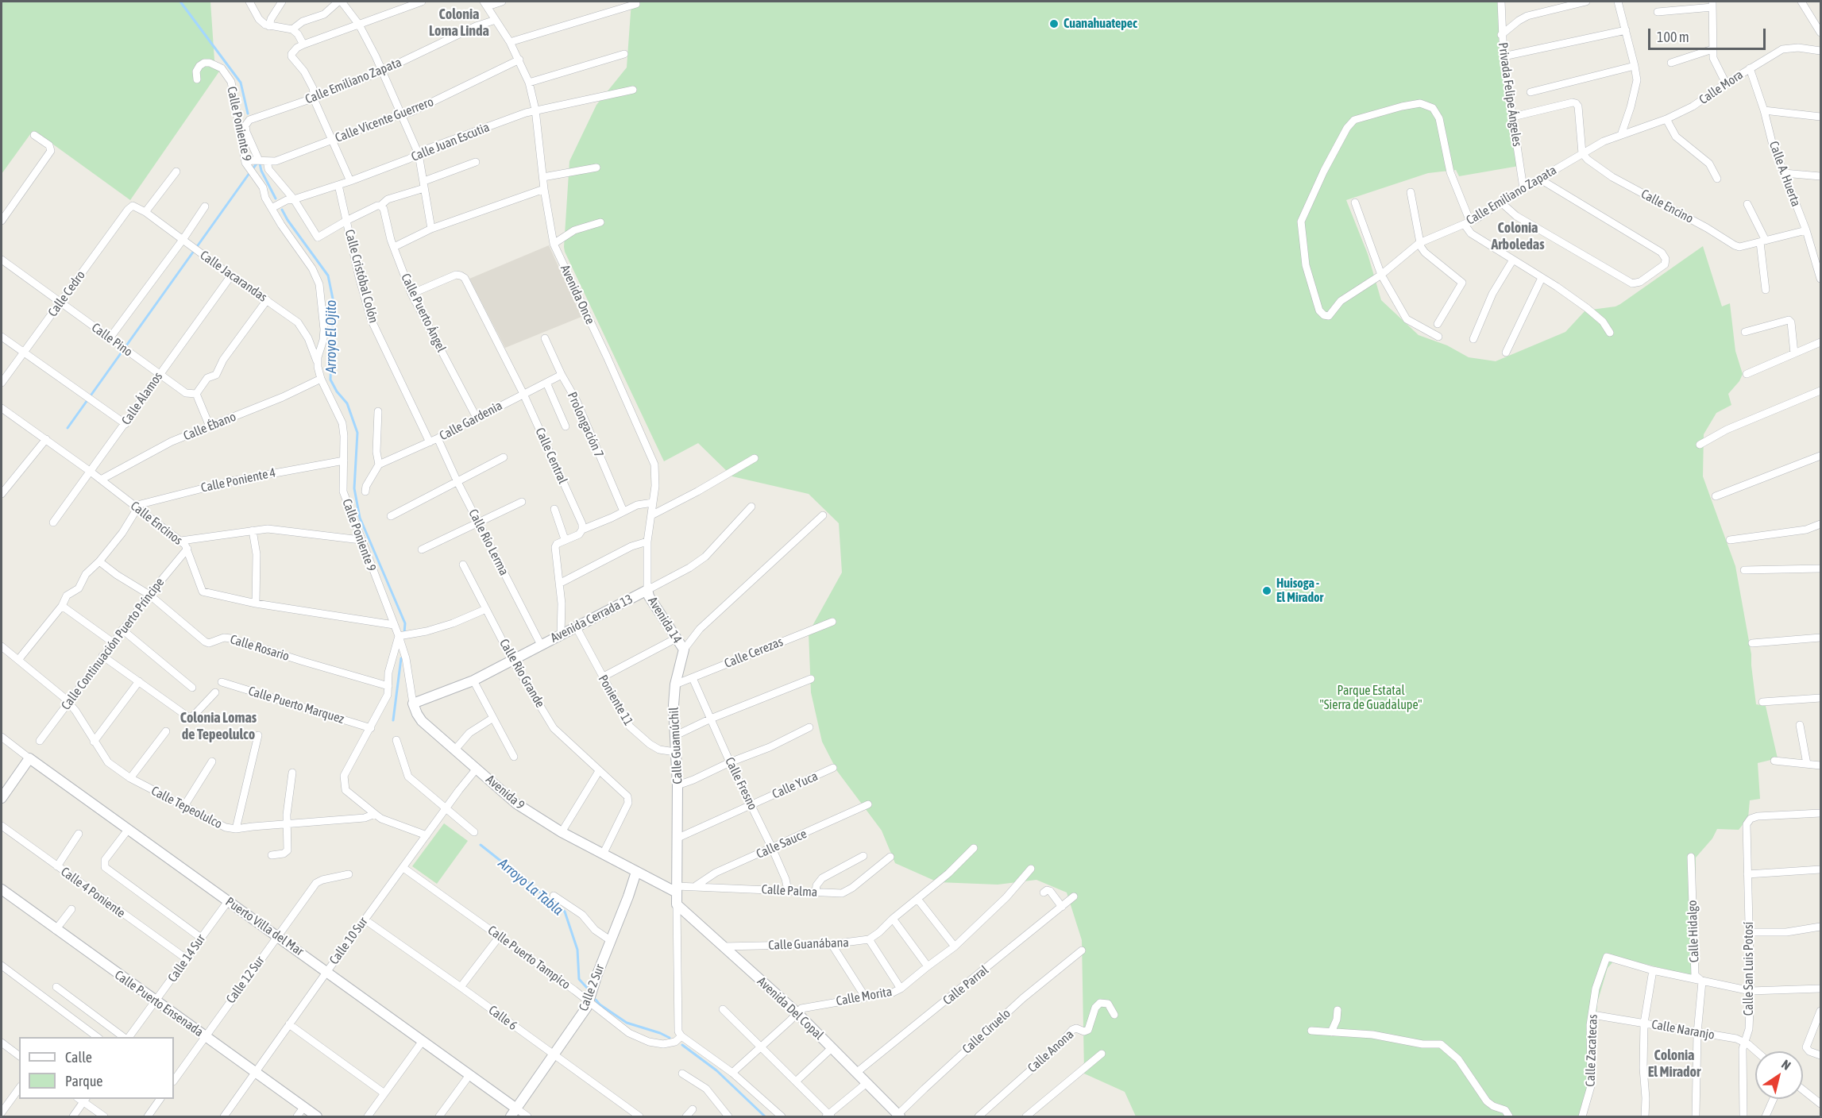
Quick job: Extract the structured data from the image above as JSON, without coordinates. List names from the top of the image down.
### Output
{
  "streets": {
    "street": [
      "Calle Emiliano Zapata",
      "Calle Mora",
      "Privada Felipe Ángeles",
      "Calle Vicente Guerrero",
      "Calle Poniente 9",
      "Calle Juan Escutia",
      "Calle A. Huerta",
      "Calle Encino",
      "Calle Jacarandas",
      "Calle Cristóbal Colón",
      "Calle Cedro",
      "Avenida Once",
      "Calle Puerto Ángel",
      "Calle Pino",
      "Calle Álamos",
      "Calle Gardenia",
      "Prolongación 7",
      "Calle Ébano",
      "Calle Central",
      "Calle Poniente 4",
      "Calle Encinos",
      "Calle Río Lerma",
      "Avenida Cerrada 13",
      "Avenida 14",
      "Calle Continuación Puerto Príncipe",
      "Calle Rosario",
      "Calle Cerezas",
      "Calle Río Grande",
      "Poniente 11",
      "Calle Puerto Marquez",
      "Calle Guamúchil",
      "Calle Fresno",
      "Calle Yuca",
      "Avenida 9",
      "Calle Tepeolulco",
      "Calle Sauce",
      "Calle Palma",
      "Calle 4 Poniente",
      "Puerto Villa del Mar",
      "Calle Hidalgo",
      "Calle 10 Sur",
      "Calle Guanábana",
      "Calle Puerto Tampico",
      "Calle 14 Sur",
      "Calle San Luis Potosí",
      "Calle 12 Sur",
      "Calle Parral",
      "Calle 2 Sur",
      "Calle Morita",
      "Calle Puerto Ensenada",
      "Avenida Del Copal",
      "Calle 6",
      "Calle Naranjo",
      "Calle Ciruelo",
      "Calle Zacatecas",
      "Calle Anona"
    ]
  },
  "crossings": [
    ["Calle Emiliano Zapata", "Calle Mora"],
    ["Calle Emiliano Zapata", "Privada Felipe Ángeles"],
    ["Calle Emiliano Zapata", "Calle Vicente Guerrero"],
    ["Calle Emiliano Zapata", "Calle Juan Escutia"],
    ["Calle Emiliano Zapata", "Calle Encino"],
    ["Calle Emiliano Zapata", "Calle Cristóbal Colón"],
    ["Calle Emiliano Zapata", "Avenida Once"],
    ["Calle Mora", "Calle A. Huerta"],
    ["Calle Vicente Guerrero", "Calle Poniente 9"],
    ["Calle Vicente Guerrero", "Avenida Once"],
    ["Calle Poniente 9", "Calle Juan Escutia"],
    ["Calle Poniente 9", "Calle Jacarandas"],
    ["Calle Poniente 9", "Calle Ébano"],
    ["Calle Poniente 9", "Calle Poniente 4"],
    ["Calle Poniente 9", "Calle Encinos"],
    ["Calle Poniente 9", "Avenida 9"],
    ["Calle Juan Escutia", "Calle Cristóbal Colón"],
    ["Calle Juan Escutia", "Avenida Once"],
    ["Calle A. Huerta", "Calle Encino"],
    ["Calle Jacarandas", "Calle Cedro"],
    ["Calle Jacarandas", "Calle Álamos"],
    ["Calle Cristóbal Colón", "Calle Gardenia"],
    ["Calle Cristóbal Colón", "Calle Río Lerma"],
    ["Calle Cedro", "Calle Pino"],
    ["Avenida Once", "Avenida Cerrada 13"],
    ["Avenida Once", "Avenida 14"],
    ["Calle Puerto Ángel", "Calle Gardenia"],
    ["Calle Puerto Ángel", "Calle Central"],
    ["Calle Pino", "Calle Álamos"],
    ["Calle Álamos", "Calle Encinos"],
    ["Calle Gardenia", "Prolongación 7"],
    ["Calle Gardenia", "Calle Central"],
    ["Calle Gardenia", "Calle Río Lerma"],
    ["Calle Ébano", "Calle Encinos"],
    ["Calle Poniente 4", "Calle Encinos"],
    ["Calle Encinos", "Calle Continuación Puerto Príncipe"],
    ["Calle Río Lerma", "Avenida Cerrada 13"],
    ["Avenida Cerrada 13", "Avenida 14"],
    ["Avenida Cerrada 13", "Calle Río Grande"],
    ["Avenida Cerrada 13", "Poniente 11"],
    ["Avenida Cerrada 13", "Avenida 9"],
    ["Avenida 14", "Calle Guamúchil"],
    ["Calle Continuación Puerto Príncipe", "Calle Rosario"],
    ["Calle Continuación Puerto Príncipe", "Calle Tepeolulco"],
    ["Calle Cerezas", "Calle Guamúchil"],
    ["Calle Cerezas", "Calle Fresno"],
    ["Calle Río Grande", "Avenida 9"],
    ["Poniente 11", "Calle Guamúchil"],
    ["Calle Guamúchil", "Calle Yuca"],
    ["Calle Guamúchil", "Avenida 9"],
    ["Calle Guamúchil", "Calle Palma"],
    ["Calle Guamúchil", "Calle Puerto Tampico"],
    ["Calle Guamúchil", "Avenida Del Copal"],
    ["Calle Fresno", "Calle Yuca"],
    ["Calle Fresno", "Calle Sauce"],
    ["Calle Fresno", "Calle Palma"],
    ["Avenida 9", "Calle Palma"],
    ["Avenida 9", "Calle 10 Sur"],
    ["Avenida 9", "Calle 2 Sur"],
    ["Calle Sauce", "Calle Palma"],
    ["Calle 4 Poniente", "Puerto Villa del Mar"],
    ["Calle 4 Poniente", "Calle 14 Sur"],
    ["Puerto Villa del Mar", "Calle 10 Sur"],
    ["Puerto Villa del Mar", "Calle 14 Sur"],
    ["Puerto Villa del Mar", "Calle 12 Sur"],
    ["Puerto Villa del Mar", "Calle 2 Sur"],
    ["Calle Hidalgo", "Calle Naranjo"],
    ["Calle 10 Sur", "Calle Puerto Tampico"],
    ["Calle 10 Sur", "Calle Puerto Ensenada"],
    ["Calle 10 Sur", "Calle 6"],
    ["Calle Guanábana", "Avenida Del Copal"],
    ["Calle Puerto Tampico", "Calle 2 Sur"],
    ["Calle 14 Sur", "Calle Puerto Ensenada"],
    ["Calle San Luis Potosí", "Calle Naranjo"],
    ["Calle 12 Sur", "Calle Puerto Ensenada"],
    ["Calle Parral", "Avenida Del Copal"],
    ["Calle 2 Sur", "Calle 6"],
    ["Calle Morita", "Avenida Del Copal"],
    ["Avenida Del Copal", "Calle Ciruelo"],
    ["Calle Naranjo", "Calle Zacatecas"]
  ],
  "districts": [
    "Colonia Loma Linda",
    "Colonia Arboledas",
    "Colonia Lomas de Tepeolulco",
    "Colonia El Mirador"
  ],
  "water": ["Arroyo El Ojito", "Arroyo La Tabla"],
  "parks": ["Parque Estatal \"Sierra de Guadalupe\""],
  "places": ["Cuanahuatepec", "Huisoga - El Mirador"],
  "legend": ["Calle", "Parque"],
  "scale_bar": "100 m",
  "north": "top right"
}
